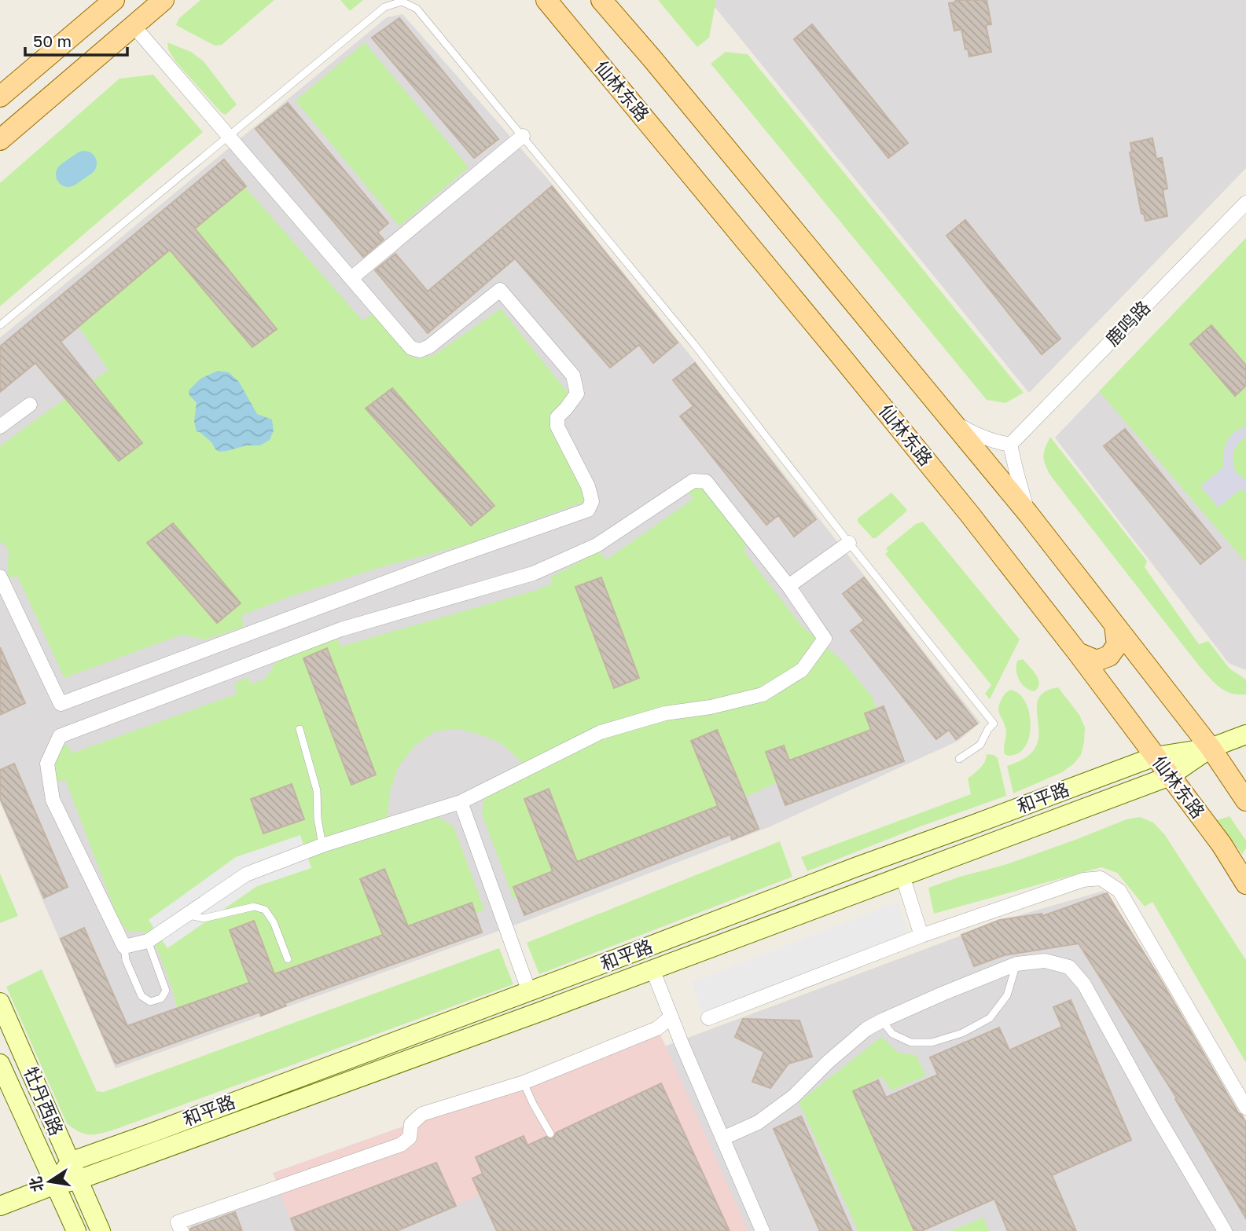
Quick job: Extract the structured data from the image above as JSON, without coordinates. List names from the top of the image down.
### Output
{
  "streets": {
    "main road": ["仙林东路"],
    "street": ["鹿鸣路", "和平路", "牡丹西路"]
  },
  "crossings": [
    ["仙林东路", "和平路"],
    ["和平路", "牡丹西路"]
  ],
  "scale_bar": "50 m",
  "north": "left"
}
